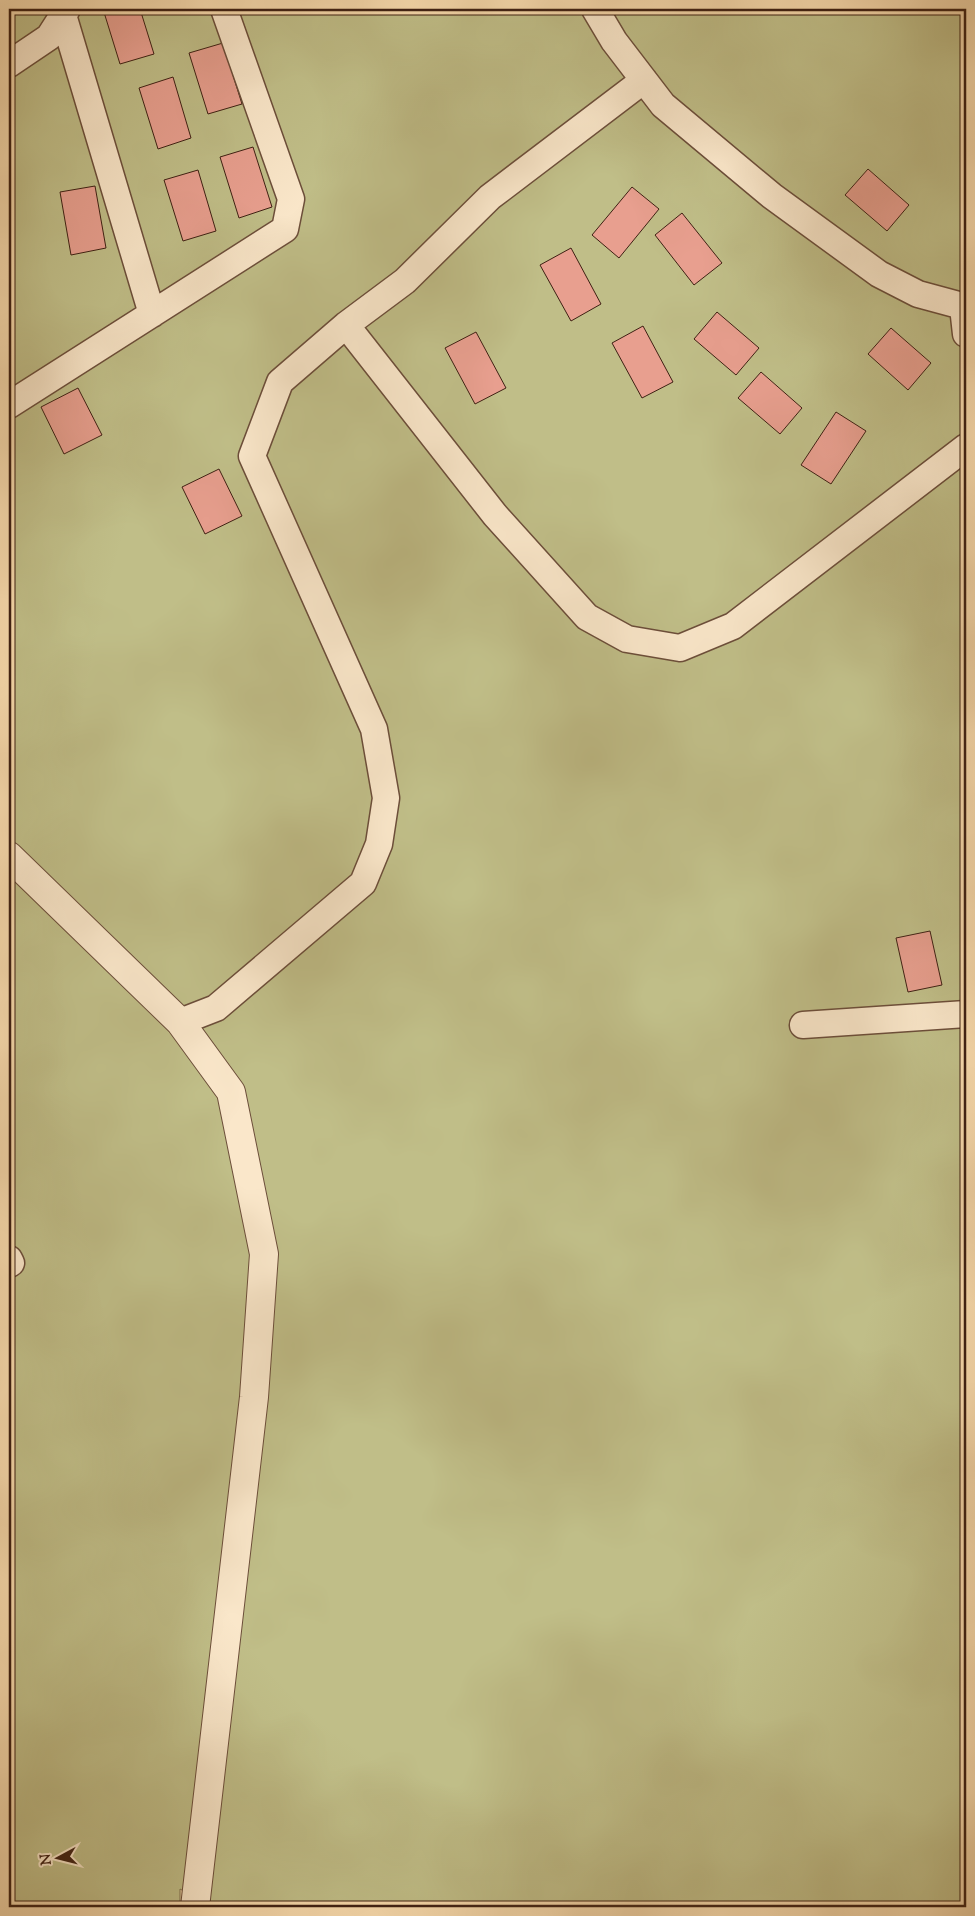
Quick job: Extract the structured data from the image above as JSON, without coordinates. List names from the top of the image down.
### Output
{
  "north": "left"
}
